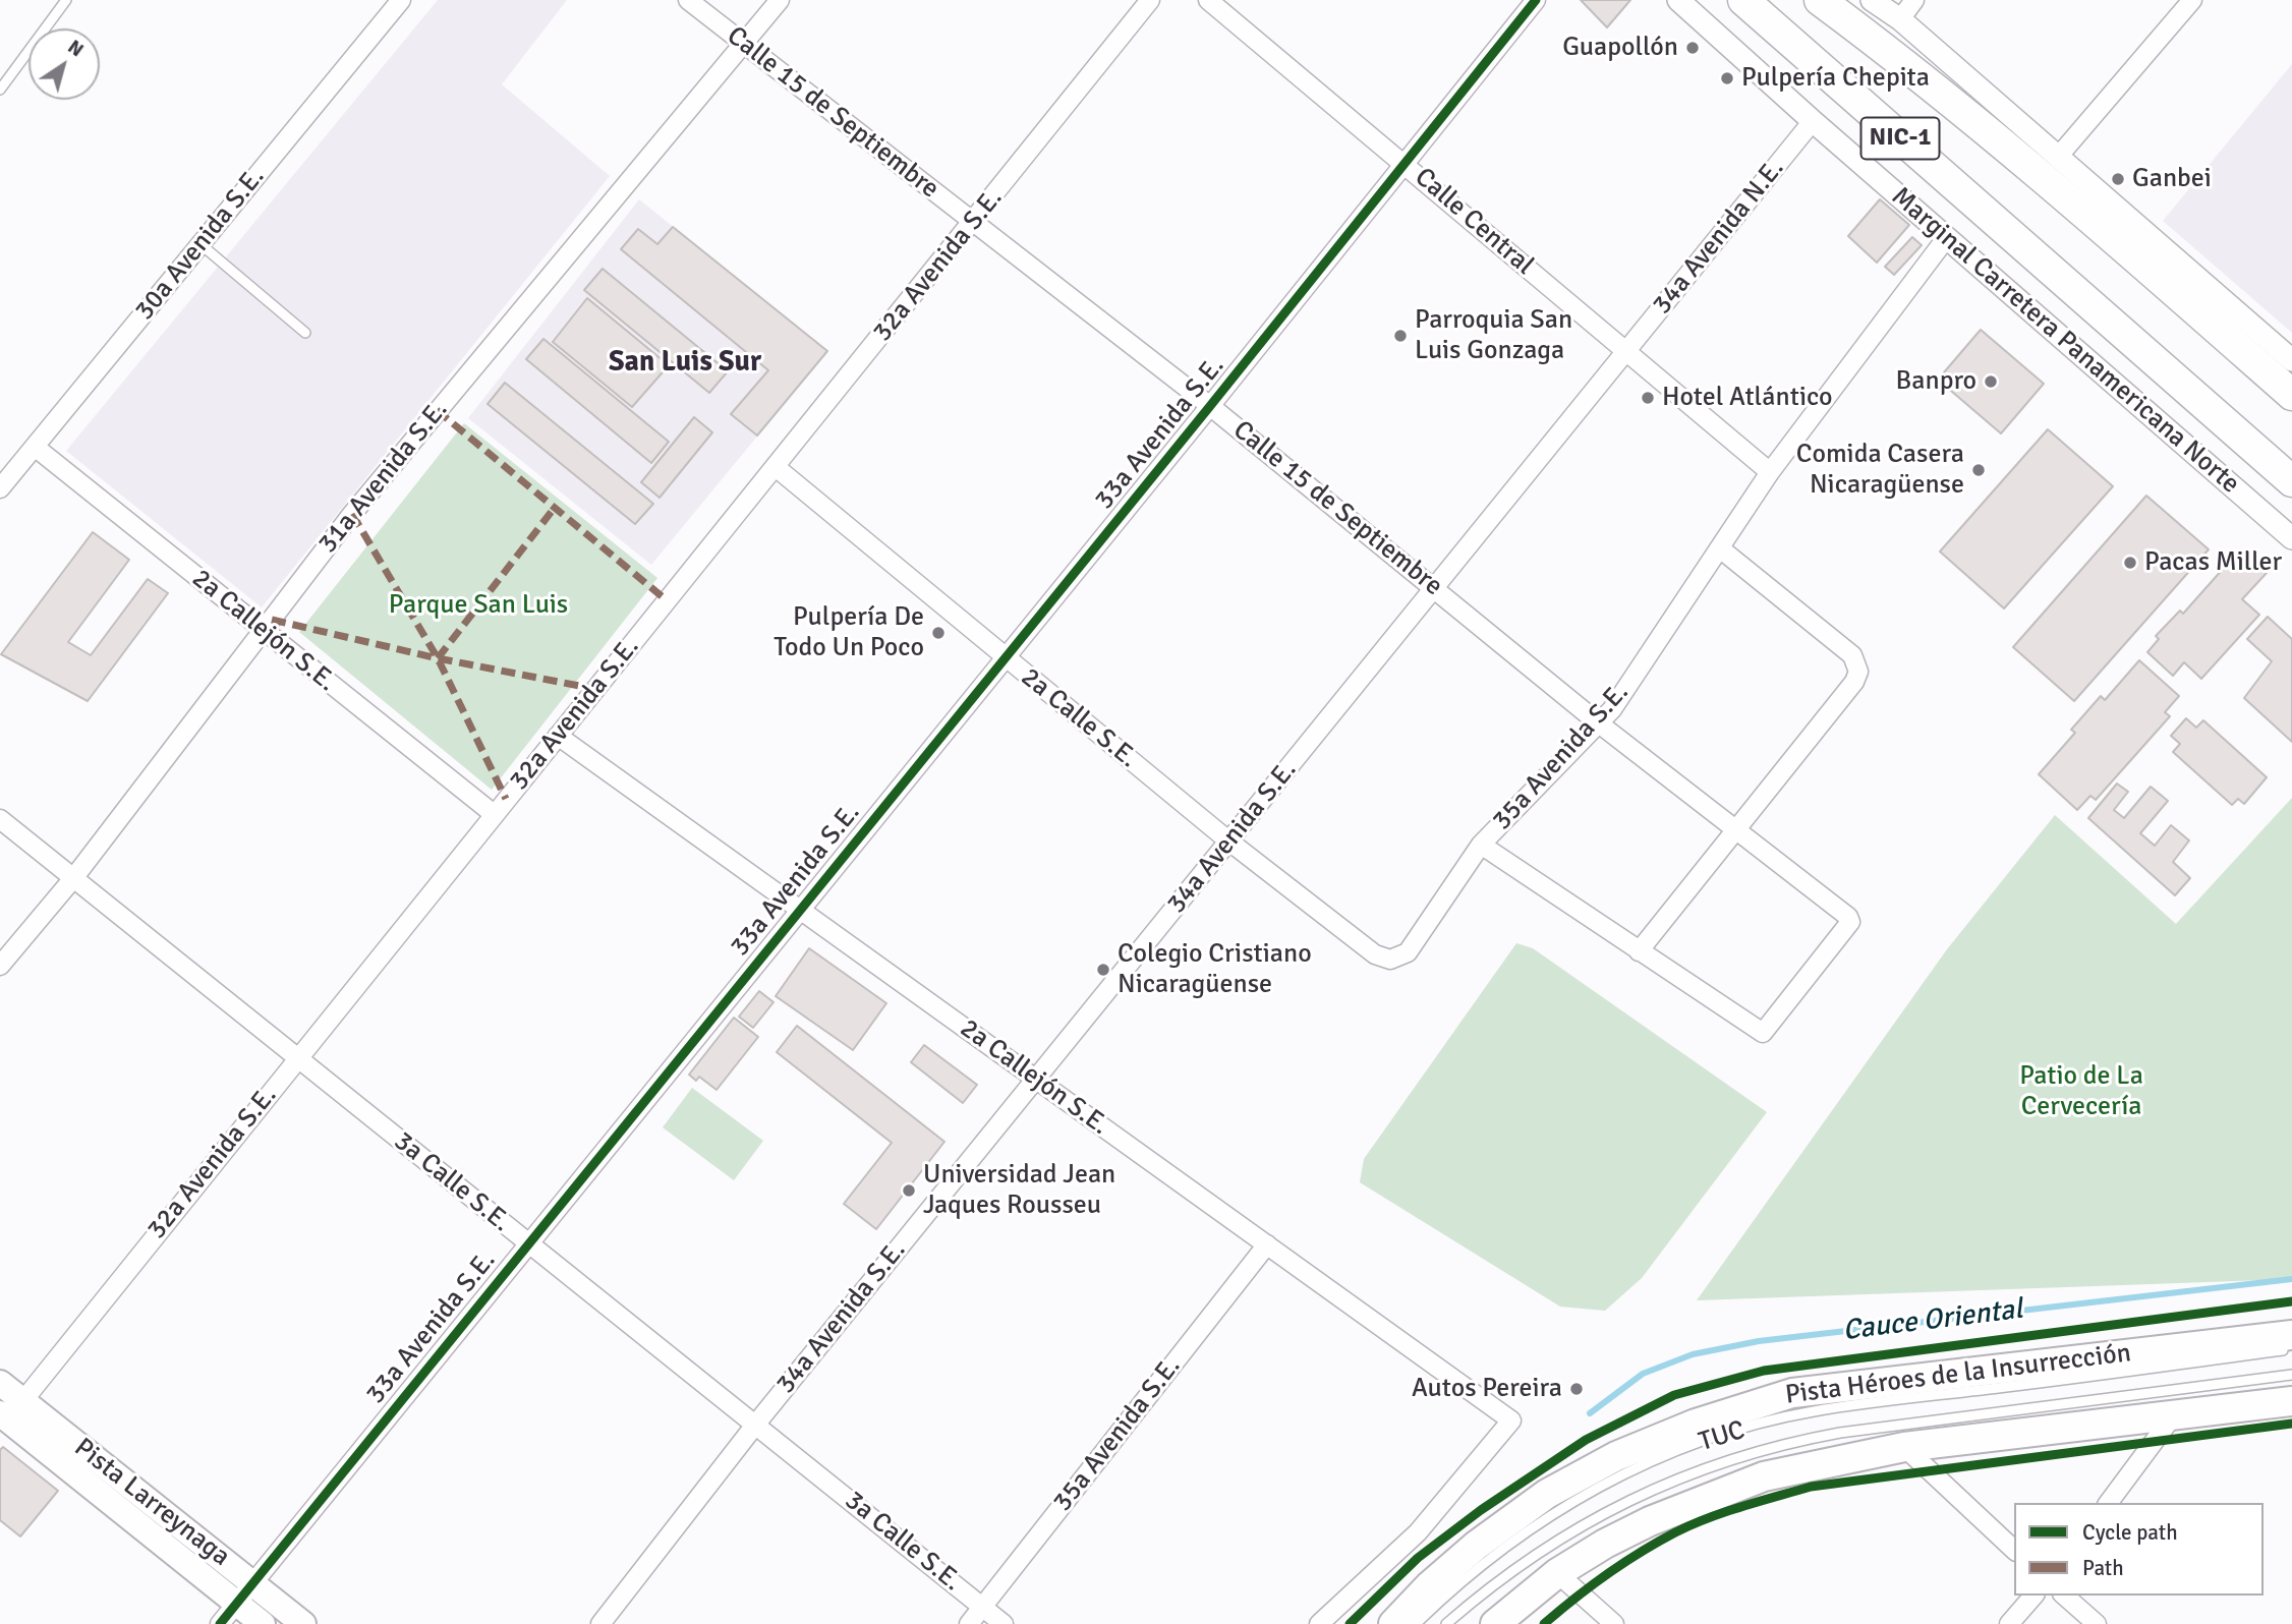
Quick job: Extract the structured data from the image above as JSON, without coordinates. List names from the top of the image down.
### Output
{
  "streets": {
    "highway": ["NIC-1"],
    "main road": ["Pista Héroes de la Insurrección", "Pista Larreynaga"],
    "street": [
      "Calle 15 de Septiembre",
      "Calle Central",
      "34a Avenida N.E.",
      "30a Avenida S.E.",
      "32a Avenida S.E.",
      "Marginal Carretera Panamericana Norte",
      "33a Avenida S.E.",
      "31a Avenida S.E.",
      "2a Callejón S.E.",
      "2a Calle S.E.",
      "35a Avenida S.E.",
      "34a Avenida S.E.",
      "3a Calle S.E."
    ],
    "lane": ["TUC"]
  },
  "crossings": [
    ["Calle 15 de Septiembre", "32a Avenida S.E."],
    ["Calle 15 de Septiembre", "33a Avenida S.E."],
    ["Calle 15 de Septiembre", "31a Avenida S.E."],
    ["Calle 15 de Septiembre", "35a Avenida S.E."],
    ["Calle 15 de Septiembre", "34a Avenida S.E."],
    ["Calle Central", "34a Avenida N.E."],
    ["Calle Central", "33a Avenida S.E."],
    ["Calle Central", "35a Avenida S.E."],
    ["Calle Central", "34a Avenida S.E."],
    ["34a Avenida N.E.", "Marginal Carretera Panamericana Norte"],
    ["34a Avenida N.E.", "34a Avenida S.E."],
    ["30a Avenida S.E.", "2a Callejón S.E."],
    ["32a Avenida S.E.", "2a Callejón S.E."],
    ["32a Avenida S.E.", "2a Calle S.E."],
    ["32a Avenida S.E.", "3a Calle S.E."],
    ["32a Avenida S.E.", "Pista Larreynaga"],
    ["Marginal Carretera Panamericana Norte", "35a Avenida S.E."],
    ["33a Avenida S.E.", "2a Callejón S.E."],
    ["33a Avenida S.E.", "2a Calle S.E."],
    ["33a Avenida S.E.", "3a Calle S.E."],
    ["33a Avenida S.E.", "Pista Larreynaga"],
    ["31a Avenida S.E.", "2a Callejón S.E."],
    ["31a Avenida S.E.", "3a Calle S.E."],
    ["2a Callejón S.E.", "35a Avenida S.E."],
    ["2a Callejón S.E.", "34a Avenida S.E."],
    ["2a Calle S.E.", "35a Avenida S.E."],
    ["2a Calle S.E.", "34a Avenida S.E."],
    ["35a Avenida S.E.", "3a Calle S.E."],
    ["34a Avenida S.E.", "3a Calle S.E."]
  ],
  "districts": ["San Luis Sur"],
  "water": ["Cauce Oriental"],
  "parks": ["Parque San Luis", "Patio de La Cervecería"],
  "places": [
    "Guapollón",
    "Pulpería Chepita",
    "Ganbei",
    "Parroquia San Luis Gonzaga",
    "Banpro",
    "Hotel Atlántico",
    "Comida Casera Nicaragüense",
    "Pacas Miller",
    "Pulpería De Todo Un Poco",
    "Colegio Cristiano Nicaragüense",
    "Universidad Jean Jaques Rousseu",
    "Autos Pereira"
  ],
  "legend": ["Cycle path", "Path"],
  "north": "top right"
}
